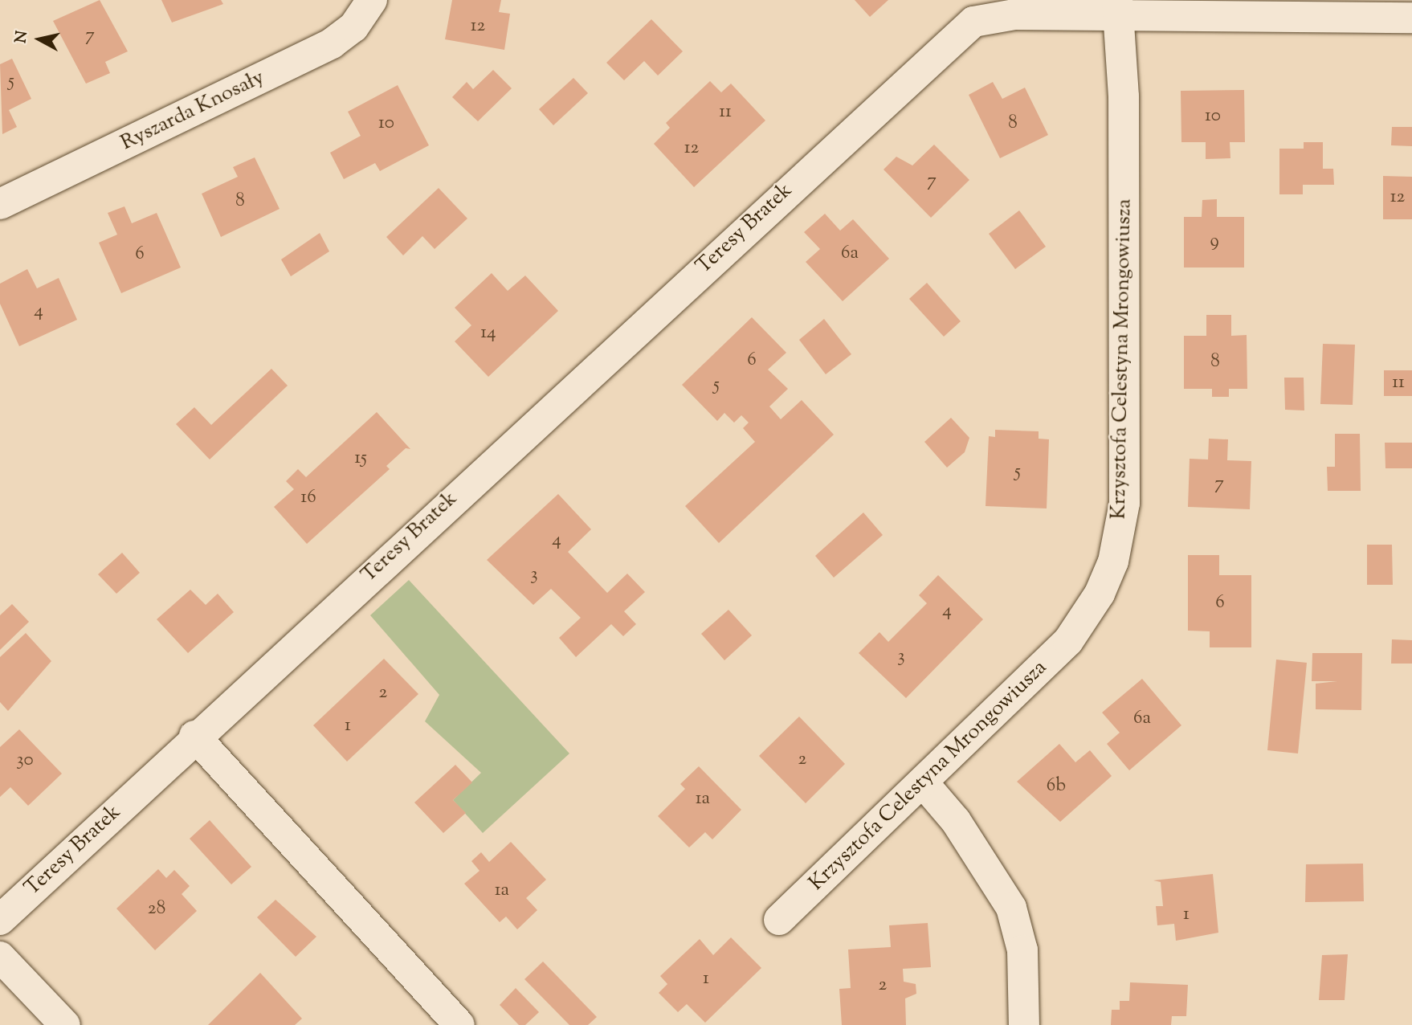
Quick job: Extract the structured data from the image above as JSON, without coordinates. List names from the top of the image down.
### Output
{
  "streets": {
    "street": ["Ryszarda Knosały", "Teresy Bratek", "Krzysztofa Celestyna Mrongowiusza"]
  },
  "crossings": [
    ["Teresy Bratek", "Krzysztofa Celestyna Mrongowiusza"]
  ],
  "house_numbers": [
    "12",
    "7",
    "5",
    "11",
    "10",
    "10",
    "8",
    "12",
    "7",
    "12",
    "8",
    "9",
    "6a",
    "6",
    "4",
    "14",
    "6",
    "8",
    "11",
    "5",
    "15",
    "5",
    "7",
    "16",
    "4",
    "3",
    "6",
    "4",
    "3",
    "2",
    "6a",
    "1",
    "2",
    "30",
    "6b",
    "1a",
    "1a",
    "28",
    "1",
    "1",
    "2"
  ],
  "north": "left"
}
